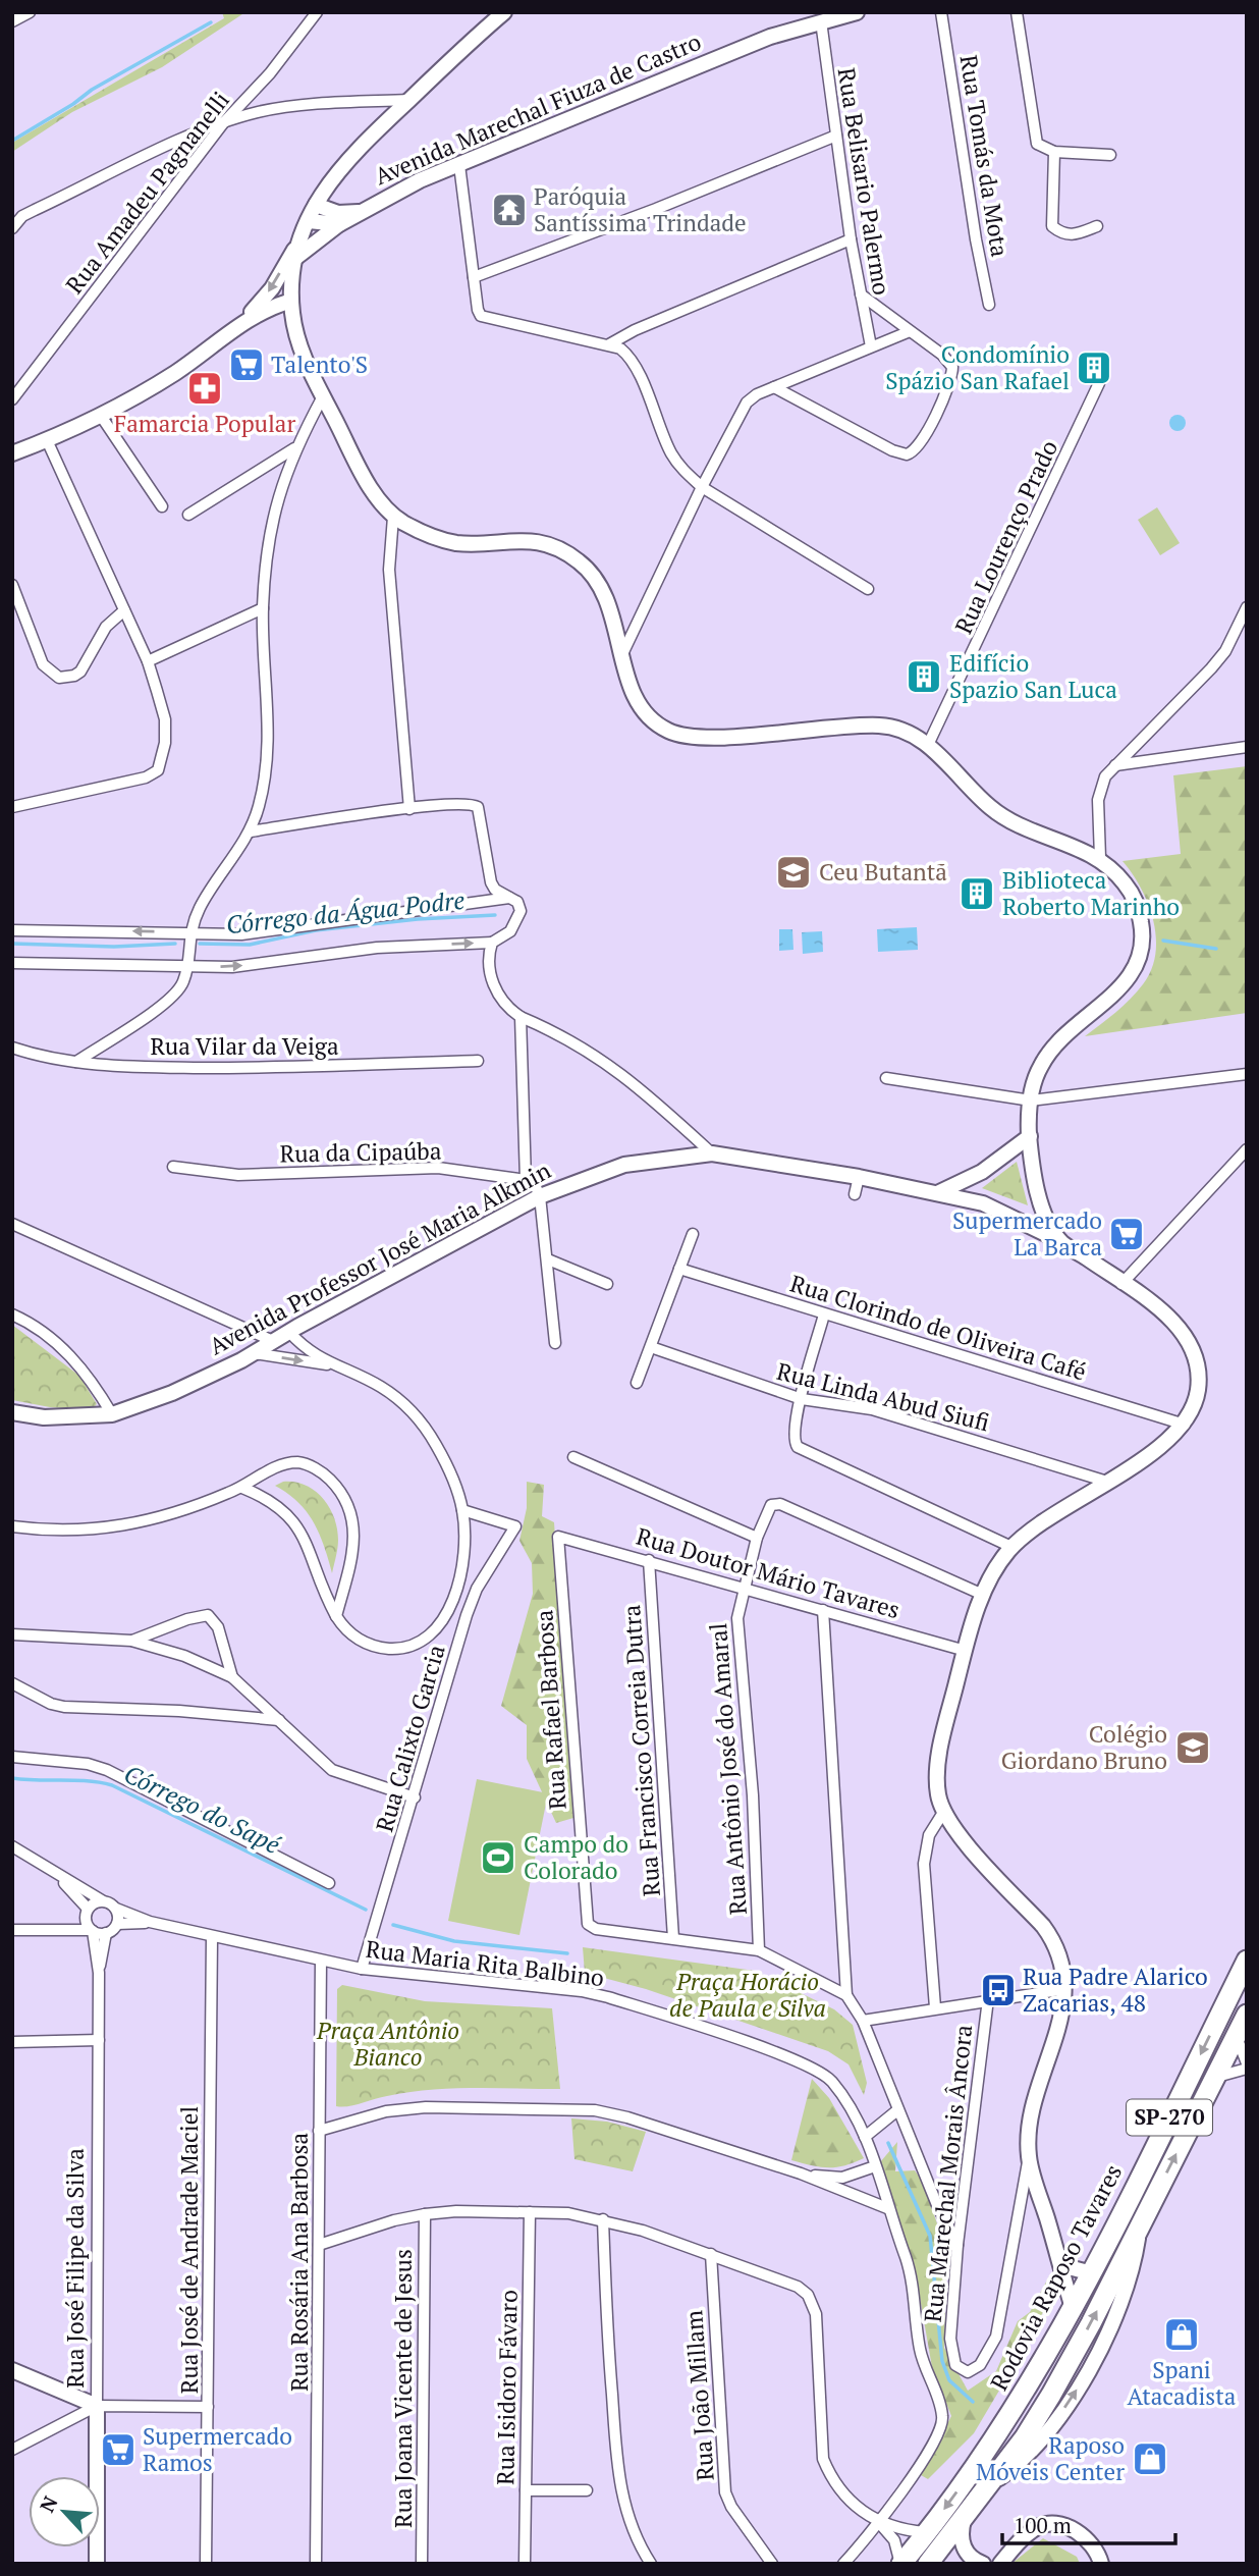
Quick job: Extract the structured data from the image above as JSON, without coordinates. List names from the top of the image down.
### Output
{
  "streets": {
    "highway": ["SP-270", "Rodovia Raposo Tavares"],
    "main road": ["Avenida Marechal Fiuza de Castro", "Avenida Professor José Maria Alkmin", "Rua José Filipe da Silva"],
    "street": [
      "Rua Tomás da Mota",
      "Rua Belisario Palermo",
      "Rua Amadeu Pagnanelli",
      "Rua Lourenço Prado",
      "Rua Vilar da Veiga",
      "Rua da Cipaúba",
      "Rua Clorindo de Oliveira Café",
      "Rua Linda Abud Siufi",
      "Rua Doutor Mário Tavares",
      "Rua Rafael Barbosa",
      "Rua Calixto Garcia",
      "Rua Francisco Correia Dutra",
      "Rua Antônio José do Amaral",
      "Rua Maria Rita Balbino",
      "Rua Marechal Morais Âncora",
      "Rua José de Andrade Maciel",
      "Rua Rosária Ana Barbosa",
      "Rua Isidoro Fávaro",
      "Rua Joana Vicente de Jesus",
      "Rua João Millam"
    ]
  },
  "crossings": [
    ["Avenida Marechal Fiuza de Castro", "Rua Belisario Palermo"],
    ["Avenida Professor José Maria Alkmin", "Rua Clorindo de Oliveira Café"],
    ["Rua Doutor Mário Tavares", "Rua Rafael Barbosa"],
    ["Rua Doutor Mário Tavares", "Rua Francisco Correia Dutra"],
    ["Rua Doutor Mário Tavares", "Rua Antônio José do Amaral"],
    ["Rua Rafael Barbosa", "Rua Francisco Correia Dutra"],
    ["Rua Calixto Garcia", "Rua Maria Rita Balbino"],
    ["Rua Maria Rita Balbino", "Rua José de Andrade Maciel"],
    ["Rua Maria Rita Balbino", "Rua Rosária Ana Barbosa"],
    ["Rua Maria Rita Balbino", "Rua José Filipe da Silva"]
  ],
  "water": ["Córrego da Água Podre", "Córrego do Sapé"],
  "parks": ["Praça Horácio de Paula e Silva", "Praça Antônio Bianco"],
  "places": {
    "temple": ["Paróquia Santíssima Trindade"],
    "supermarket": ["Talento'S", "Supermercado La Barca", "Supermercado Ramos"],
    "building": ["Condomínio Spázio San Rafael", "Edifício Spazio San Luca", "Biblioteca Roberto Marinho"],
    "pharmacy": ["Famarcia Popular"],
    "school or university": ["Ceu Butantã", "Colégio Giordano Bruno"],
    "sports": ["Campo do Colorado"],
    "bus stop": ["Rua Padre Alarico Zacarias, 48"],
    "shop": ["Spani Atacadista", "Raposo Móveis Center"]
  },
  "scale_bar": "100 m",
  "north": "top left"
}
